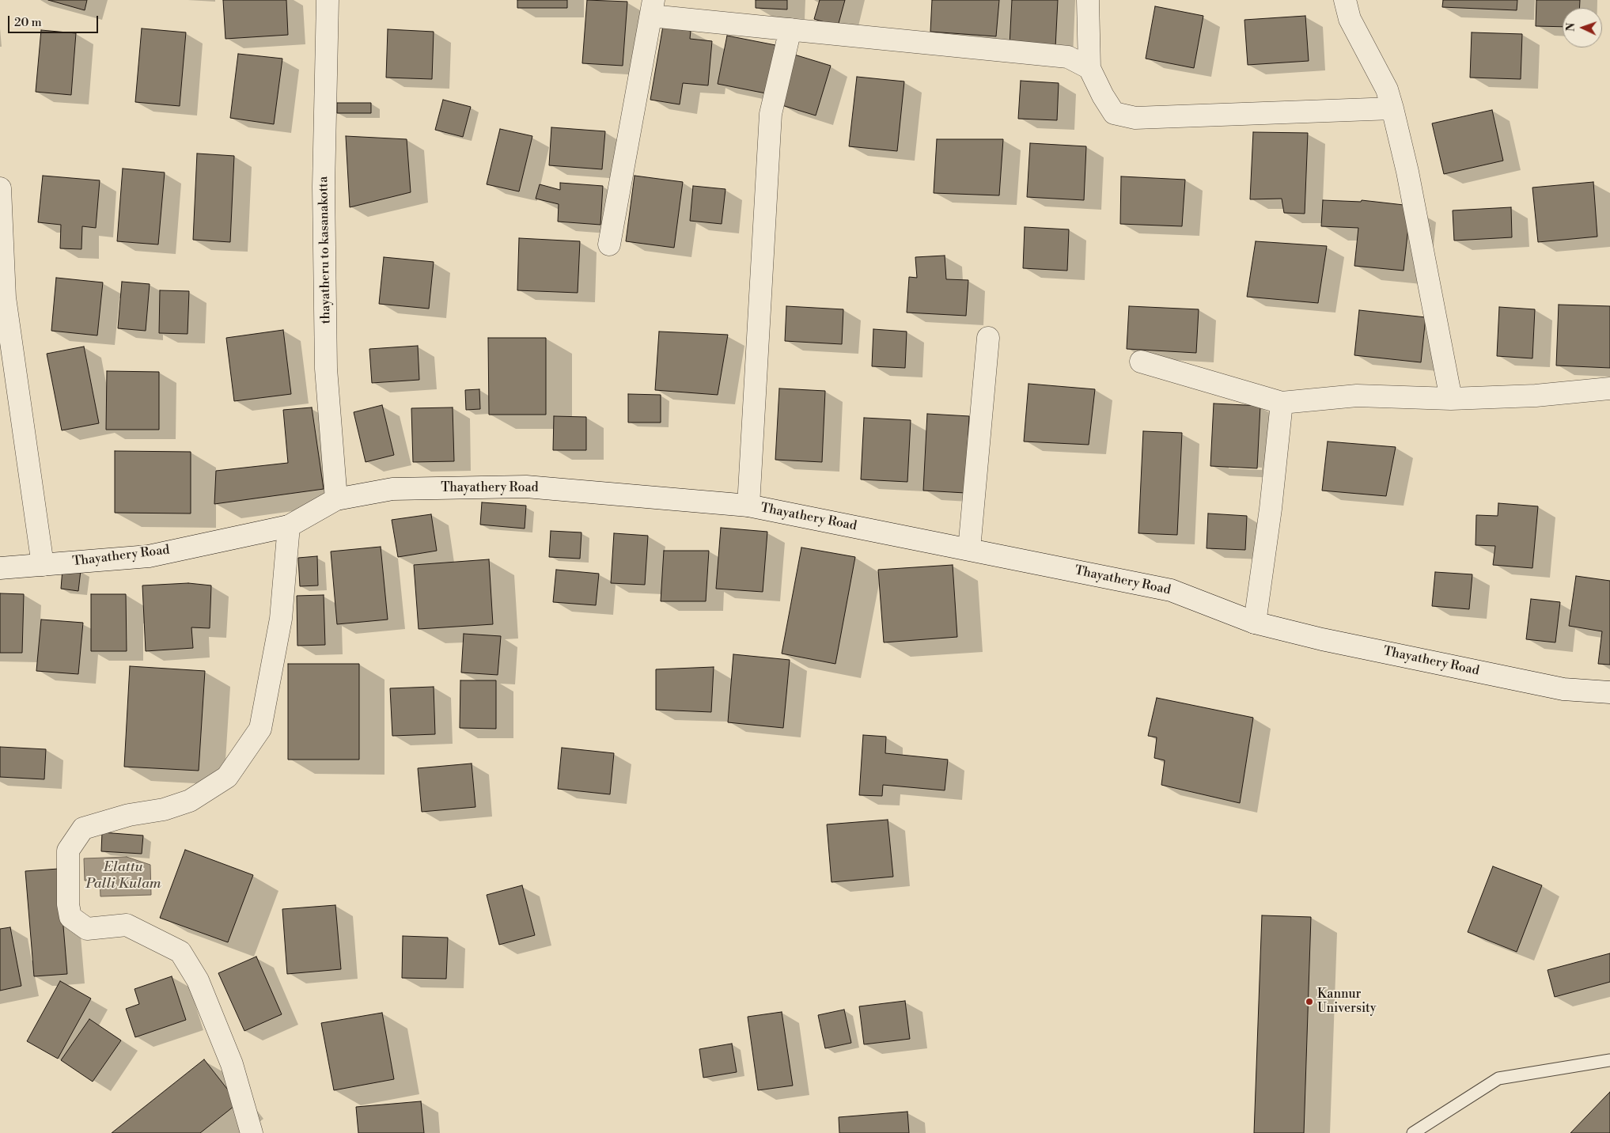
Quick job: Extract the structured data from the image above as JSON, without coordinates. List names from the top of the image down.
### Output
{
  "streets": {
    "street": ["thayatheru to kasanakotta", "Thayathery Road"]
  },
  "crossings": [
    ["thayatheru to kasanakotta", "Thayathery Road"]
  ],
  "water": ["Elattu Palli Kulam"],
  "places": ["Kannur University"],
  "scale_bar": "20 m",
  "north": "left"
}
